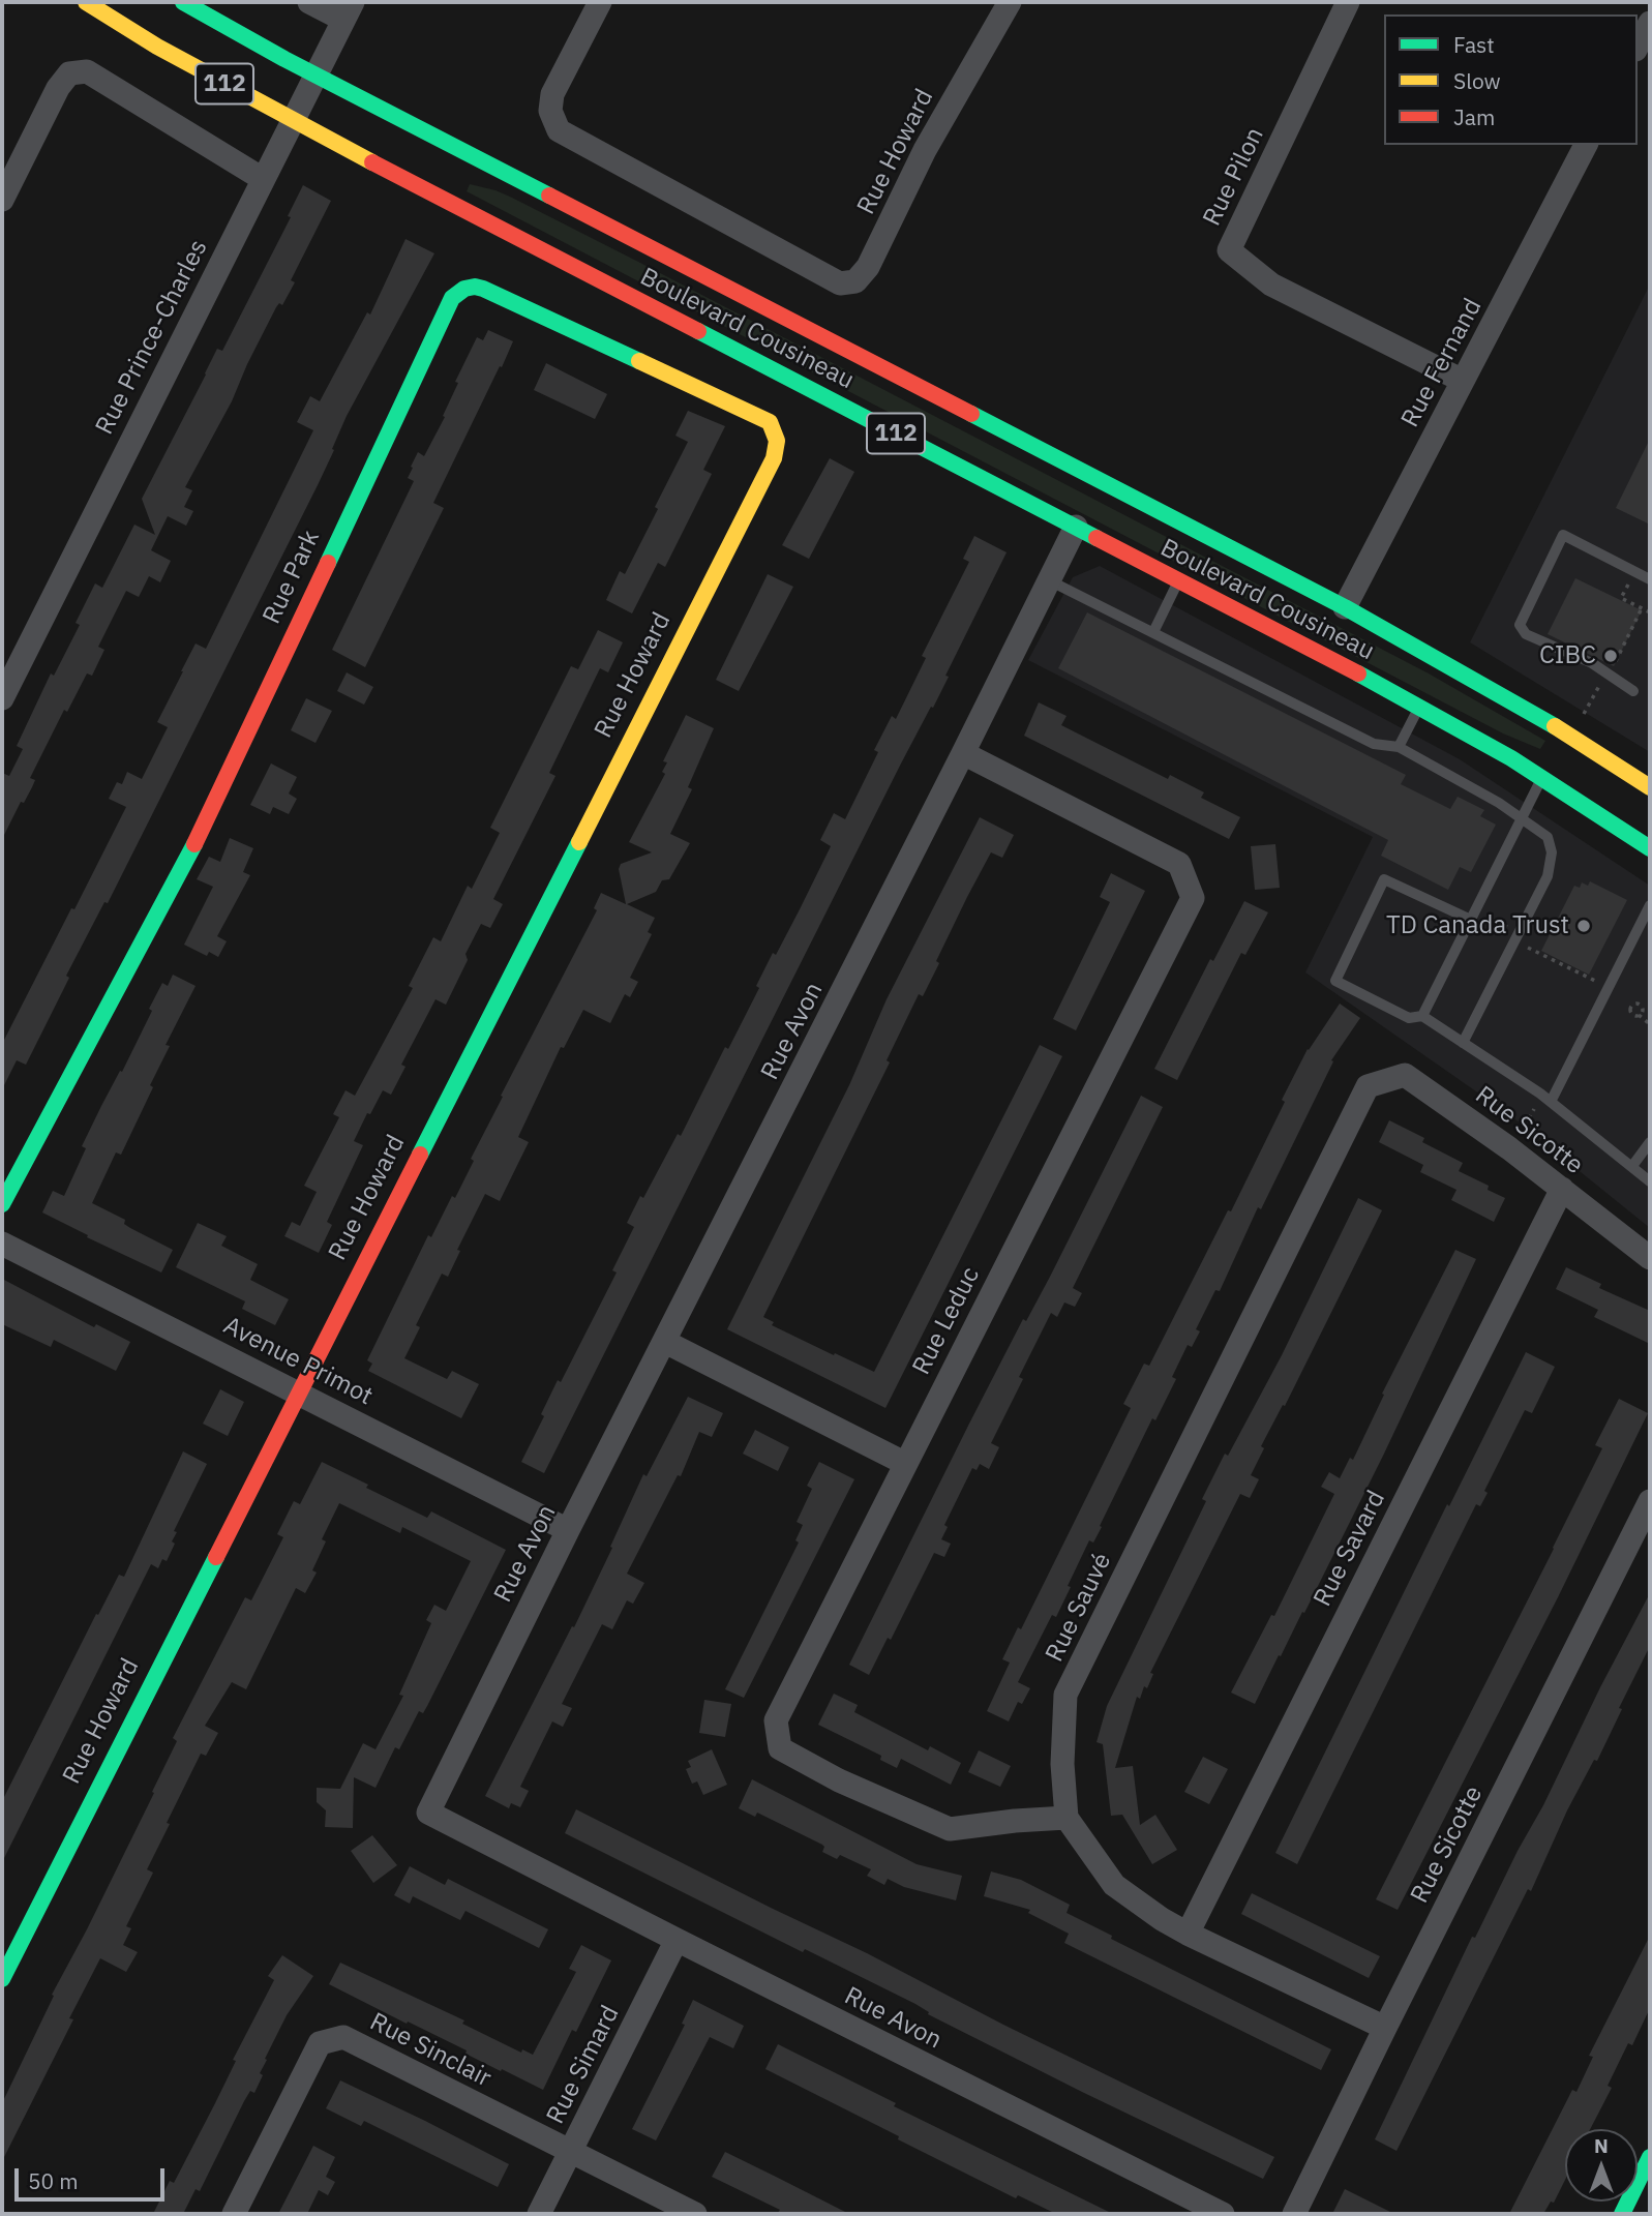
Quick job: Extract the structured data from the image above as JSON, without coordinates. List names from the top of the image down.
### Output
{
  "streets": {
    "main road": [
      "112",
      "Rue Howard",
      "Boulevard Cousineau",
      "Rue Park"
    ],
    "street": [
      "Rue Pilon",
      "Rue Prince-Charles",
      "Rue Fernand",
      "Rue Avon",
      "Rue Sicotte",
      "Rue Leduc",
      "Avenue Primot",
      "Rue Savard",
      "Rue Sauvé",
      "Rue Sinclair",
      "Rue Simard"
    ]
  },
  "crossings": [
    ["Rue Howard", "Rue Park"],
    ["Rue Howard", "Avenue Primot"],
    ["Rue Pilon", "Rue Fernand"],
    ["Boulevard Cousineau", "Rue Prince-Charles"],
    ["Boulevard Cousineau", "Rue Fernand"],
    ["Boulevard Cousineau", "Rue Avon"],
    ["Rue Avon", "Rue Leduc"],
    ["Rue Avon", "Avenue Primot"],
    ["Rue Avon", "Rue Simard"],
    ["Rue Sicotte", "Rue Savard"],
    ["Rue Sicotte", "Rue Sauvé"],
    ["Rue Leduc", "Rue Sauvé"],
    ["Rue Sinclair", "Rue Simard"]
  ],
  "places": ["CIBC", "TD Canada Trust"],
  "legend": ["Fast", "Slow", "Jam"],
  "scale_bar": "50 m",
  "north": "top"
}
